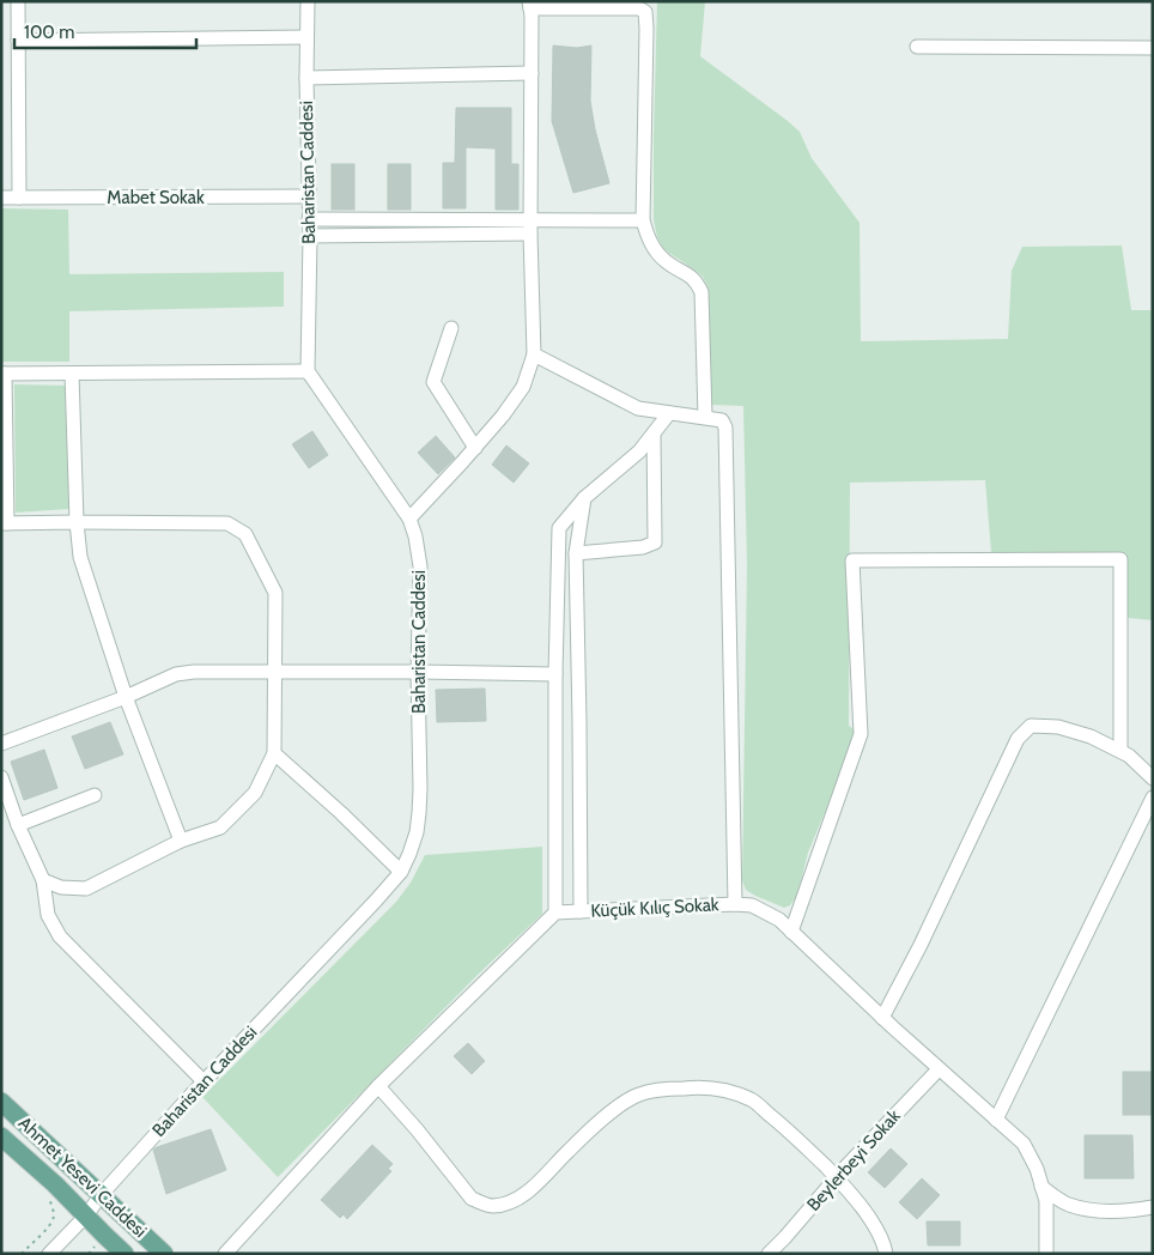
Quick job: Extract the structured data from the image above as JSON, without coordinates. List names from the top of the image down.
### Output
{
  "streets": {
    "main road": ["Ahmet Yesevi Caddesi"],
    "street": [
      "Baharistan Caddesi",
      "Mabet Sokak",
      "Küçük Kılıç Sokak",
      "Beylerbeyi Sokak"
    ]
  },
  "crossings": [
    ["Baharistan Caddesi", "Mabet Sokak"],
    ["Baharistan Caddesi", "Ahmet Yesevi Caddesi"],
    ["Küçük Kılıç Sokak", "Beylerbeyi Sokak"]
  ],
  "scale_bar": "100 m"
}
